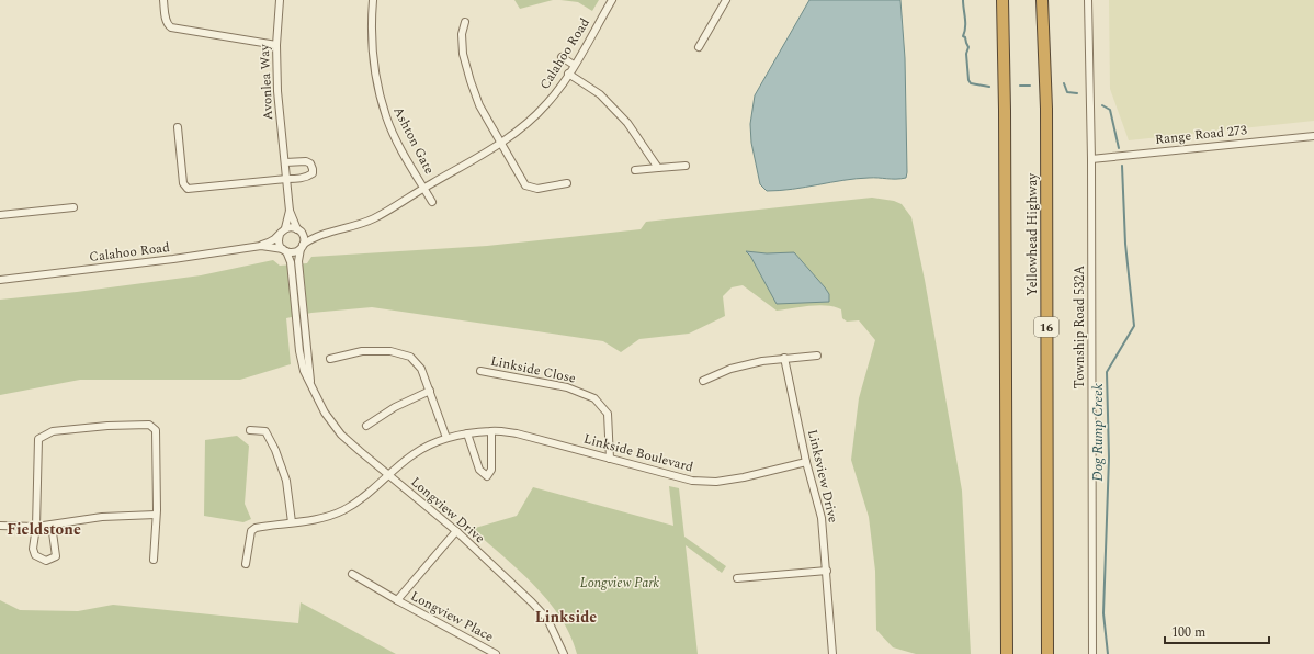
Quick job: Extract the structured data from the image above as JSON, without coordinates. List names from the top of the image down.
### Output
{
  "streets": {
    "highway": ["Yellowhead Highway", "16"],
    "street": [
      "Calahoo Road",
      "Avonlea Way",
      "Range Road 273",
      "Ashton Gate",
      "Township Road 532A",
      "Linkside Close",
      "Linkside Boulevard",
      "Linksview Drive",
      "Longview Drive",
      "Longview Place"
    ]
  },
  "crossings": [
    ["Calahoo Road", "Avonlea Way"],
    ["Calahoo Road", "Ashton Gate"],
    ["Calahoo Road", "Longview Drive"],
    ["Avonlea Way", "Longview Drive"],
    ["Range Road 273", "Township Road 532A"],
    ["Linkside Close", "Linkside Boulevard"],
    ["Linkside Boulevard", "Linksview Drive"],
    ["Linkside Boulevard", "Longview Drive"],
    ["Longview Drive", "Longview Place"]
  ],
  "districts": ["Fieldstone", "Linkside"],
  "water": ["Dog Rump Creek"],
  "parks": ["Longview Park"],
  "scale_bar": "100 m"
}
